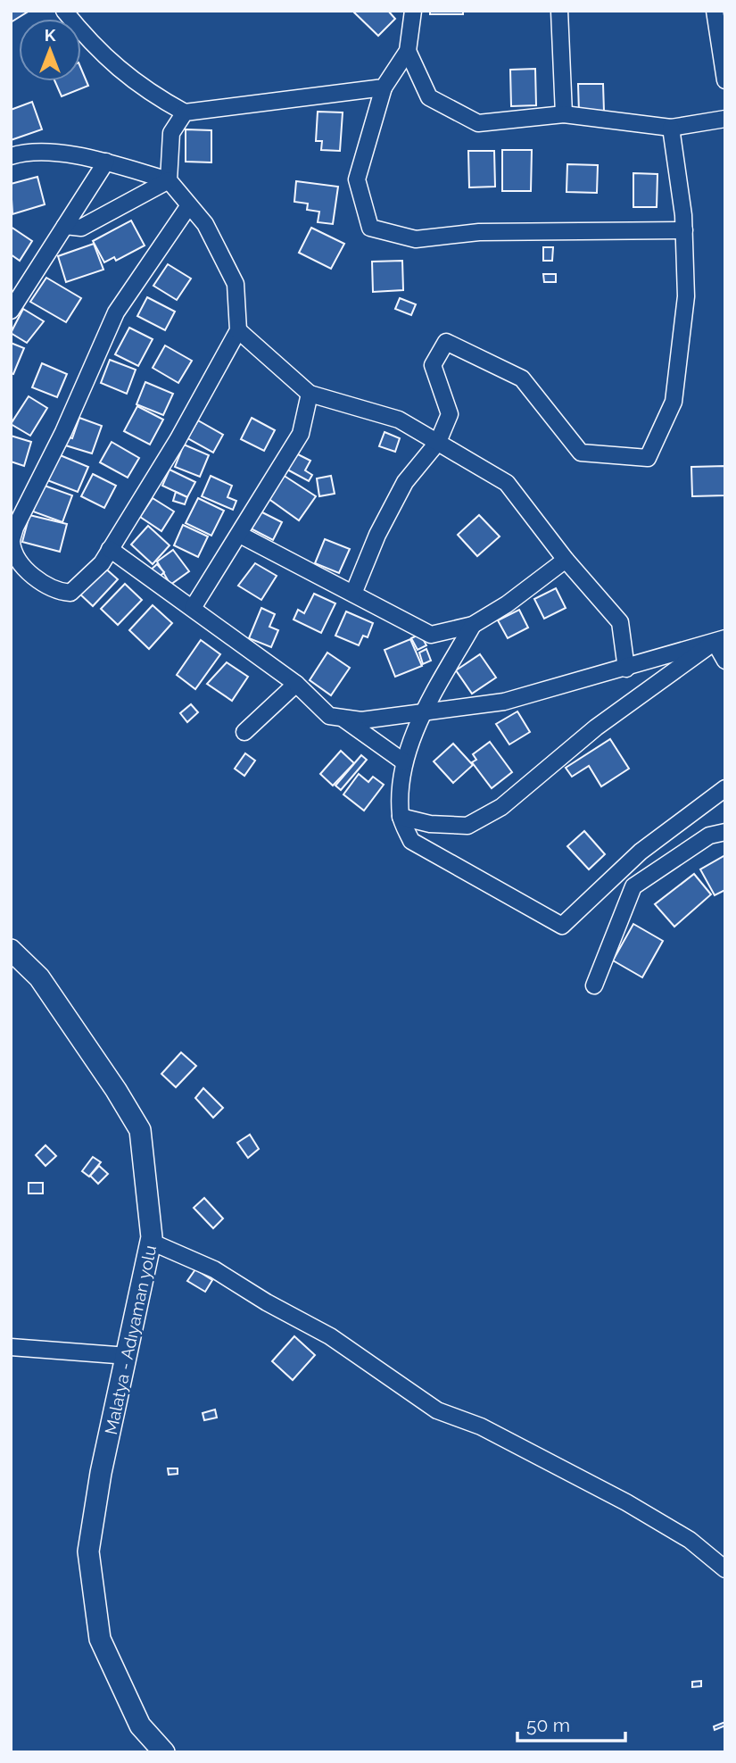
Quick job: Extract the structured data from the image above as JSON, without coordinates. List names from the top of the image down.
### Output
{
  "streets": {
    "main road": ["Malatya - Adıyaman yolu"]
  },
  "scale_bar": "50 m",
  "north": "top"
}
